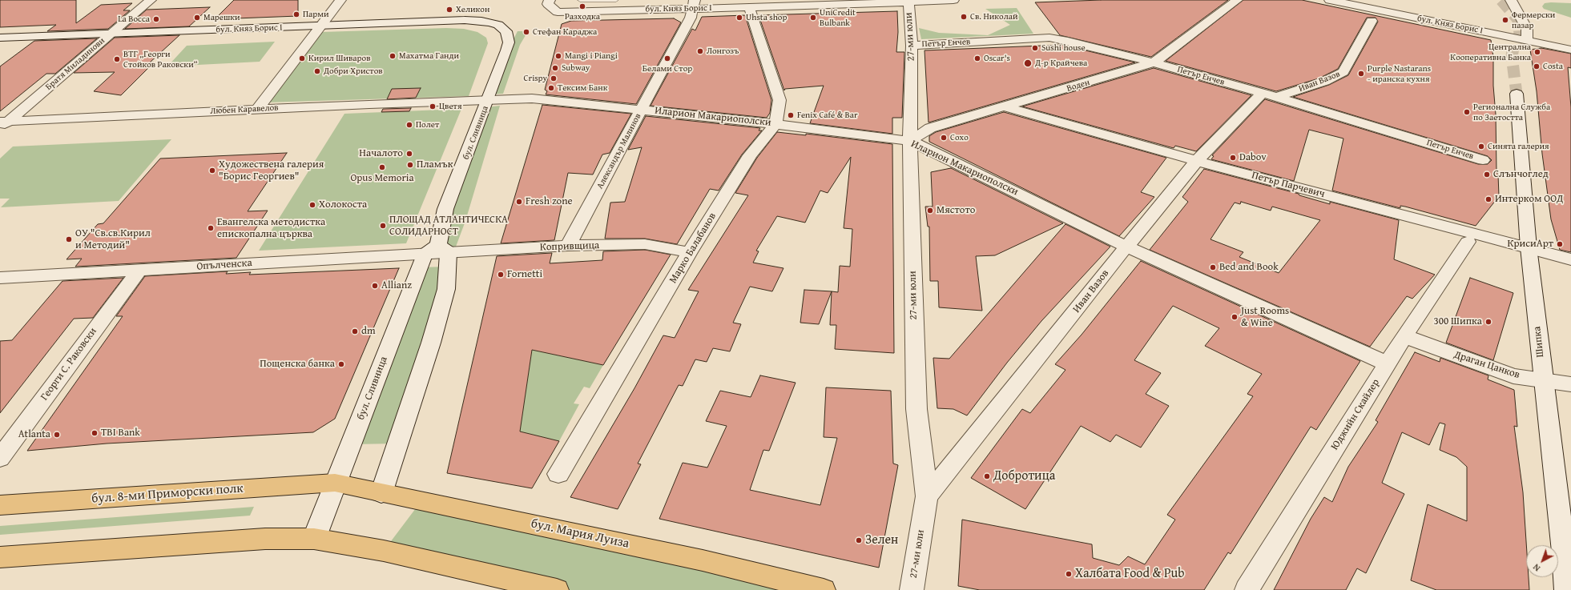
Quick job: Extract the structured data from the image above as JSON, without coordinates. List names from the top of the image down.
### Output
{
  "streets": {
    "main road": ["бул. 8-ми Приморски полк", "бул. Мария Луиза"],
    "street": [
      "бул. Княз Борис I",
      "27-ми юли",
      "Петър Енчев",
      "Братя Миладинови",
      "Иван Вазов",
      "Воден",
      "Любен Каравелов",
      "Иларион Макариополски",
      "бул. Сливница",
      "Александър Малинов",
      "Петър Парчевич",
      "Копривщица",
      "Марко Балабанов",
      "Опълченска",
      "Шипка",
      "Георги С. Раковски",
      "Драган Цанков",
      "Юджийн Скайлер"
    ]
  },
  "crossings": [
    ["бул. Княз Борис I", "27-ми юли"],
    ["бул. Княз Борис I", "Братя Миладинови"],
    ["бул. Княз Борис I", "бул. Сливница"],
    ["бул. Княз Борис I", "Александър Малинов"],
    ["бул. Княз Борис I", "Марко Балабанов"],
    ["27-ми юли", "Петър Енчев"],
    ["27-ми юли", "Иван Вазов"],
    ["27-ми юли", "Воден"],
    ["27-ми юли", "Иларион Макариополски"],
    ["Петър Енчев", "Иван Вазов"],
    ["Петър Енчев", "Воден"],
    ["Братя Миладинови", "Любен Каравелов"],
    ["Иван Вазов", "Иларион Макариополски"],
    ["Иван Вазов", "Петър Парчевич"],
    ["Воден", "Иларион Макариополски"],
    ["Воден", "Петър Парчевич"],
    ["Любен Каравелов", "Иларион Макариополски"],
    ["Любен Каравелов", "бул. Сливница"],
    ["Иларион Макариополски", "бул. Сливница"],
    ["Иларион Макариополски", "Александър Малинов"],
    ["Иларион Макариополски", "Марко Балабанов"],
    ["Иларион Макариополски", "Юджийн Скайлер"],
    ["бул. Сливница", "Копривщица"],
    ["бул. Сливница", "Опълченска"],
    ["бул. Сливница", "бул. 8-ми Приморски полк"],
    ["бул. Сливница", "бул. Мария Луиза"],
    ["Александър Малинов", "Копривщица"],
    ["Петър Парчевич", "Шипка"],
    ["Копривщица", "Марко Балабанов"],
    ["Копривщица", "Опълченска"],
    ["Опълченска", "Георги С. Раковски"],
    ["Шипка", "Драган Цанков"],
    ["Драган Цанков", "Юджийн Скайлер"],
    ["бул. 8-ми Приморски полк", "бул. Мария Луиза"]
  ],
  "places": [
    "Разходка",
    "Хеликон",
    "Парми",
    "Св. Николай",
    "Марешки",
    "Uhsta shop",
    "UniCredit Bulbank",
    "La Bocca",
    "Фермерски пазар",
    "Стефан Караджа",
    "Sushi house",
    "Лонгозъ",
    "Централна Кооперативна Банка",
    "Махатма Ганди",
    "Mangi i Piangi",
    "Кирил Шиваров",
    "Белами Стор",
    "Oscar's",
    "ВТГ „Георги Стойков Раковски“",
    "Д-р Крайчева",
    "Costa",
    "Subway",
    "Добри Христов",
    "Purple Nastarans - иранска кухня",
    "Crispy",
    "Тексим Банк",
    "Цветя",
    "Pегионална Cлужба по Заетостта",
    "Fenix Café & Bar",
    "Полет",
    "Сохо",
    "Синята галерия",
    "Началото",
    "Dabov",
    "Пламък",
    "Opus Memoria",
    "Художествена галерия \"Борис Георгиев\"",
    "Слънчоглед",
    "Интерком ООД",
    "Fresh zone",
    "Холокоста",
    "Мястото",
    "ПЛОЩАД АТЛАНТИЧЕСКА СОЛИДАРНОСТ",
    "Евангелска методистка епископална църква",
    "ОУ \"Св.св.Кирил и Методий\"",
    "КрисиАрт",
    "Bed and Book",
    "Fornetti",
    "Allianz",
    "Just Rooms & Wine",
    "300 Шипка",
    "dm",
    "Пощенска банка",
    "TBI Bank",
    "Atlanta",
    "Добротица",
    "Зелен",
    "Халбата Food & Pub"
  ],
  "north": "bottom left"
}
